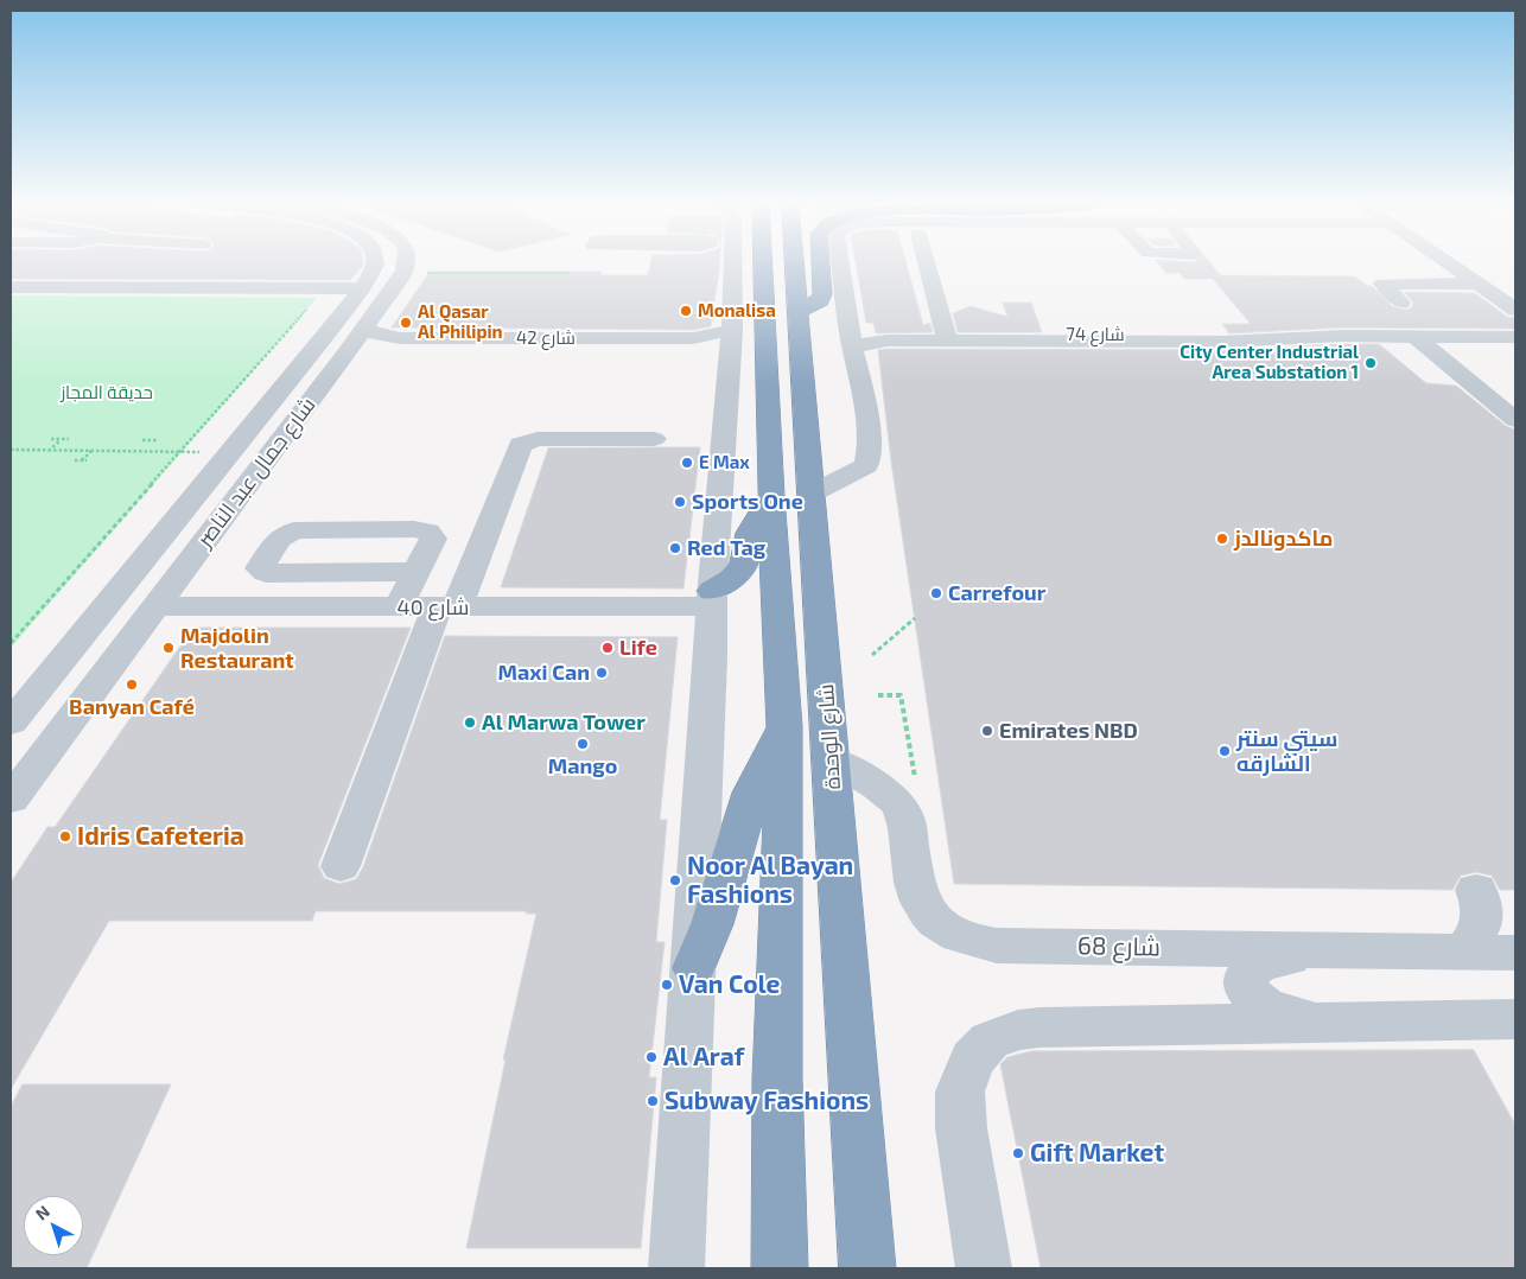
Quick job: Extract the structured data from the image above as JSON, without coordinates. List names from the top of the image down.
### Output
{
  "streets": {
    "highway": ["شارع الوحدة"],
    "street": [
      "شارع 74",
      "شارع 42",
      "شارع جمال عبد الناصر",
      "شارع 40",
      "شارع 68"
    ]
  },
  "crossings": [
    ["شارع 42", "شارع جمال عبد الناصر"],
    ["شارع جمال عبد الناصر", "شارع 40"],
    ["شارع الوحدة", "شارع 68"]
  ],
  "parks": ["حديقة المجاز"],
  "places": [
    "Monalisa",
    "Al Qasar Al Philipin",
    "City Center Industrial Area Substation 1",
    "E Max",
    "Sports One",
    "ماكدونالدز",
    "Red Tag",
    "Carrefour",
    "Majdolin Restaurant",
    "Life",
    "Maxi Can",
    "Banyan Café",
    "Al Marwa Tower",
    "Emirates NBD",
    "Mango",
    "سيتي سنتر الشارقه",
    "Idris Cafeteria",
    "Noor Al Bayan Fashions",
    "Van Cole",
    "Al Araf",
    "Subway Fashions",
    "Gift Market"
  ],
  "north": "top left"
}
